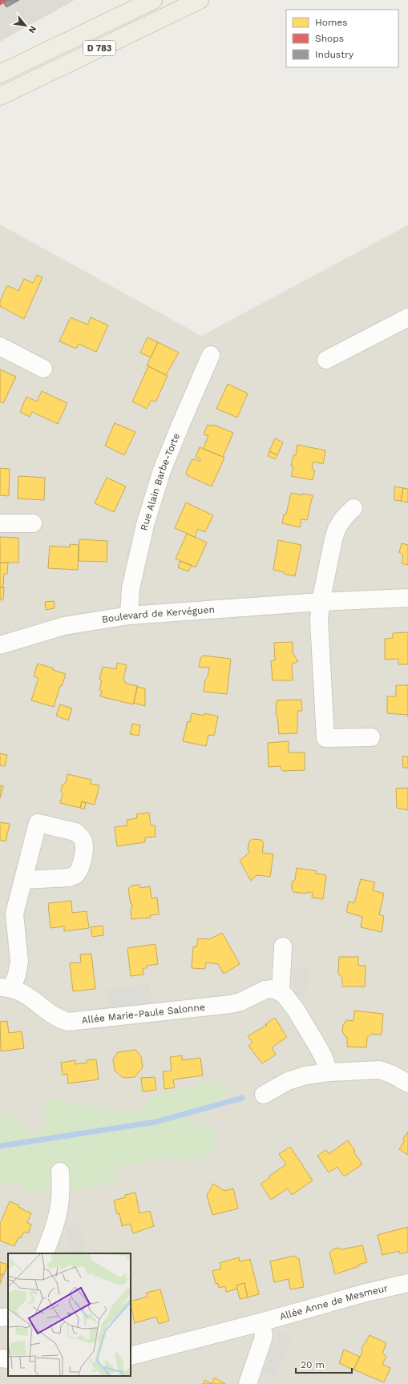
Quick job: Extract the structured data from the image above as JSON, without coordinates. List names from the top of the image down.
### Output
{
  "streets": {
    "main road": ["D 783"],
    "street": [
      "Rue Alain Barbe-Torte",
      "Boulevard de Kervéguen",
      "Allée Marie-Paule Salonne",
      "Allée Anne de Mesmeur"
    ]
  },
  "crossings": [
    ["Rue Alain Barbe-Torte", "Boulevard de Kervéguen"]
  ],
  "legend": ["Homes", "Shops", "Industry"],
  "scale_bar": "20 m",
  "north": "bottom right"
}
